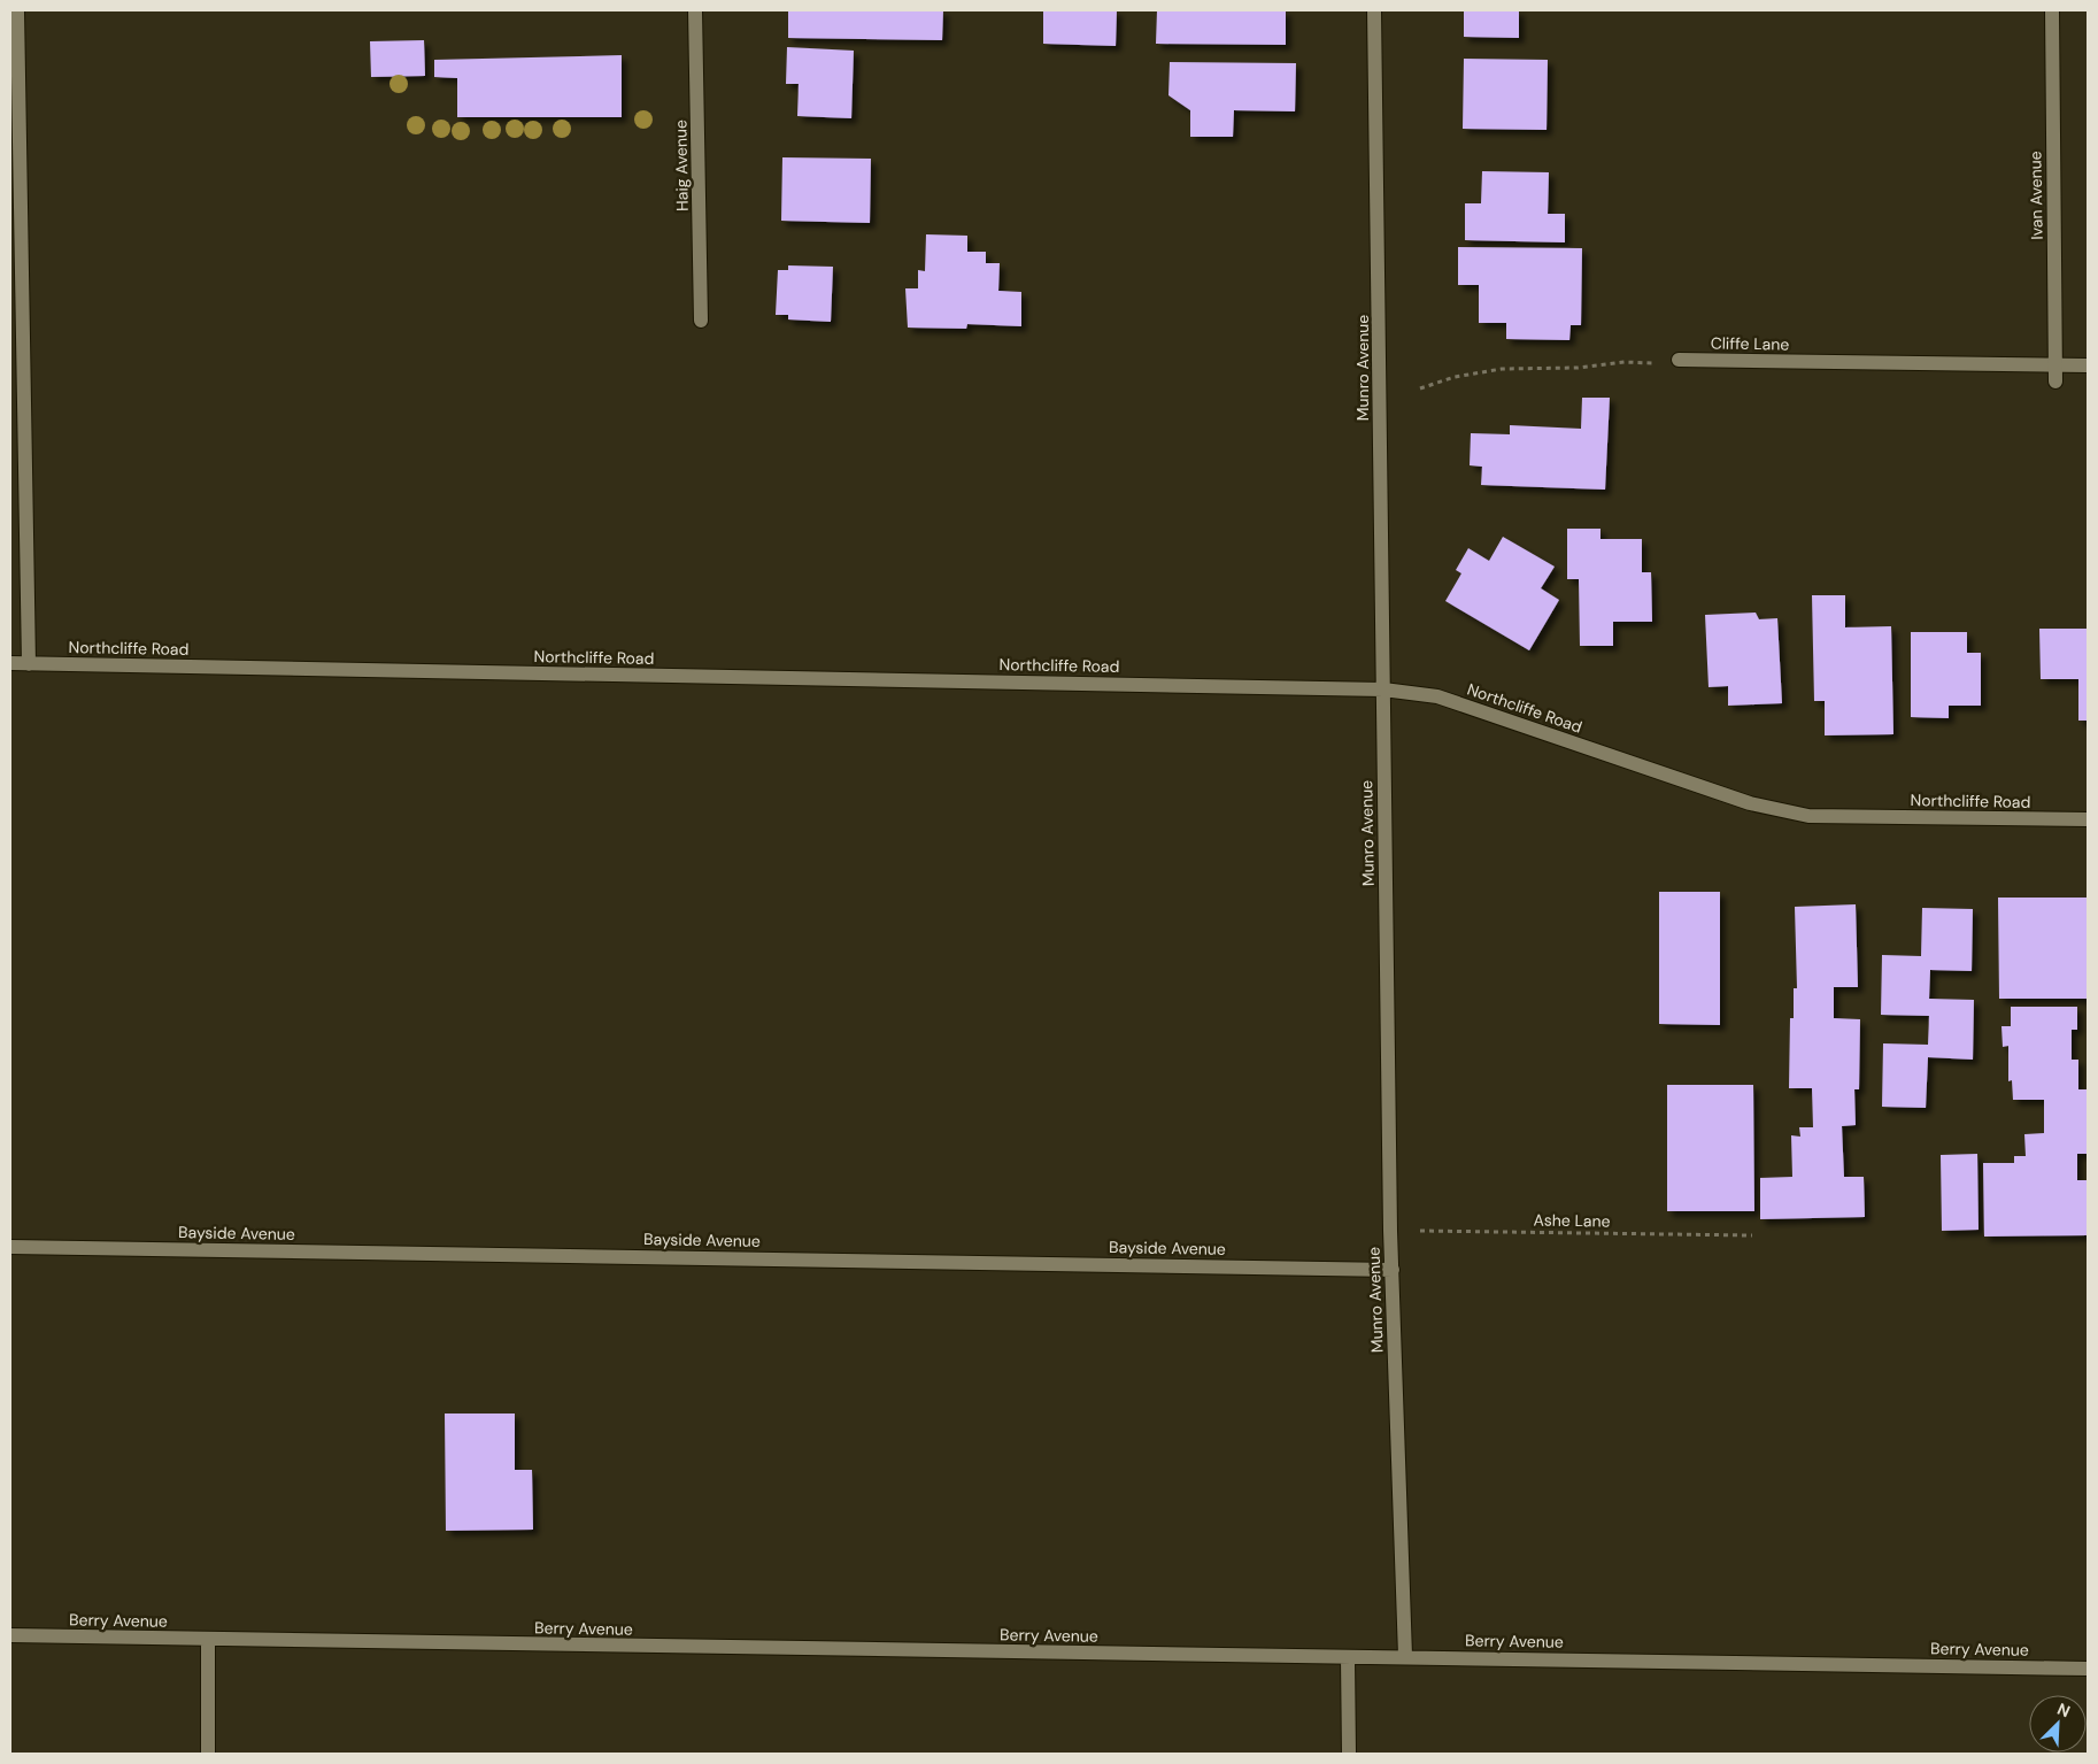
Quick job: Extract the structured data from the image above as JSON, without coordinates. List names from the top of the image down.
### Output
{
  "streets": {
    "street": [
      "Haig Avenue",
      "Ivan Avenue",
      "Cliffe Lane",
      "Munro Avenue",
      "Northcliffe Road",
      "Bayside Avenue",
      "Berry Avenue"
    ],
    "path": ["Ashe Lane"]
  },
  "crossings": [
    ["Ivan Avenue", "Cliffe Lane"],
    ["Munro Avenue", "Northcliffe Road"],
    ["Munro Avenue", "Ashe Lane"],
    ["Munro Avenue", "Bayside Avenue"],
    ["Munro Avenue", "Berry Avenue"]
  ],
  "north": "top right"
}
